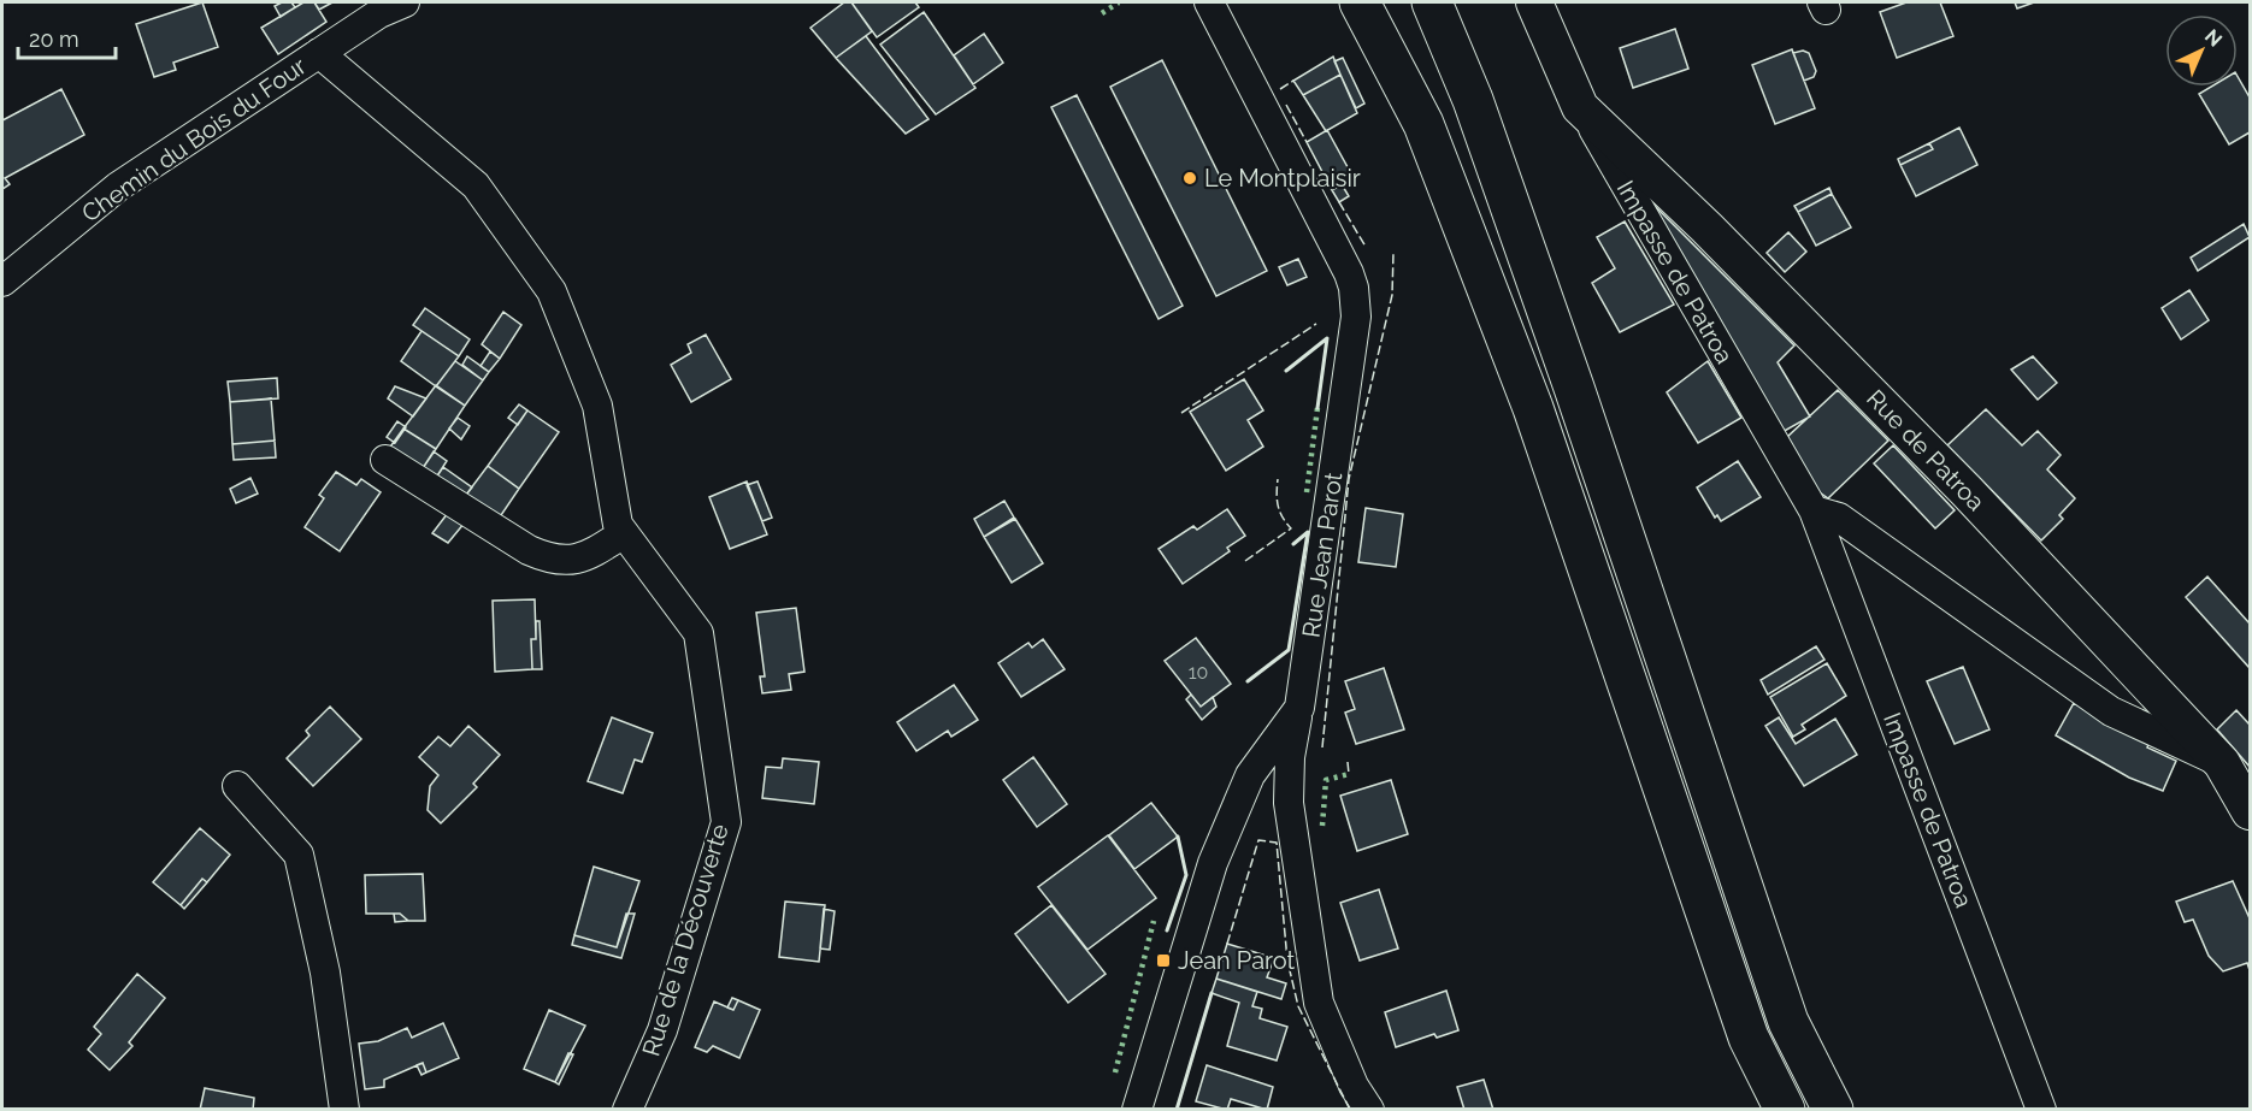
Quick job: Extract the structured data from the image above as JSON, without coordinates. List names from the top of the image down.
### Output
{
  "streets": {
    "street": [
      "Chemin du Bois du Four",
      "Impasse de Patroa",
      "Rue de Patroa",
      "Rue Jean Parot",
      "Rue de la Découverte"
    ]
  },
  "crossings": [
    ["Chemin du Bois du Four", "Rue de la Découverte"],
    ["Impasse de Patroa", "Rue de Patroa"]
  ],
  "places": {
    "other": ["Le Montplaisir"],
    "transit": ["Jean Parot"]
  },
  "house_numbers": ["10"],
  "scale_bar": "20 m",
  "north": "top right"
}
